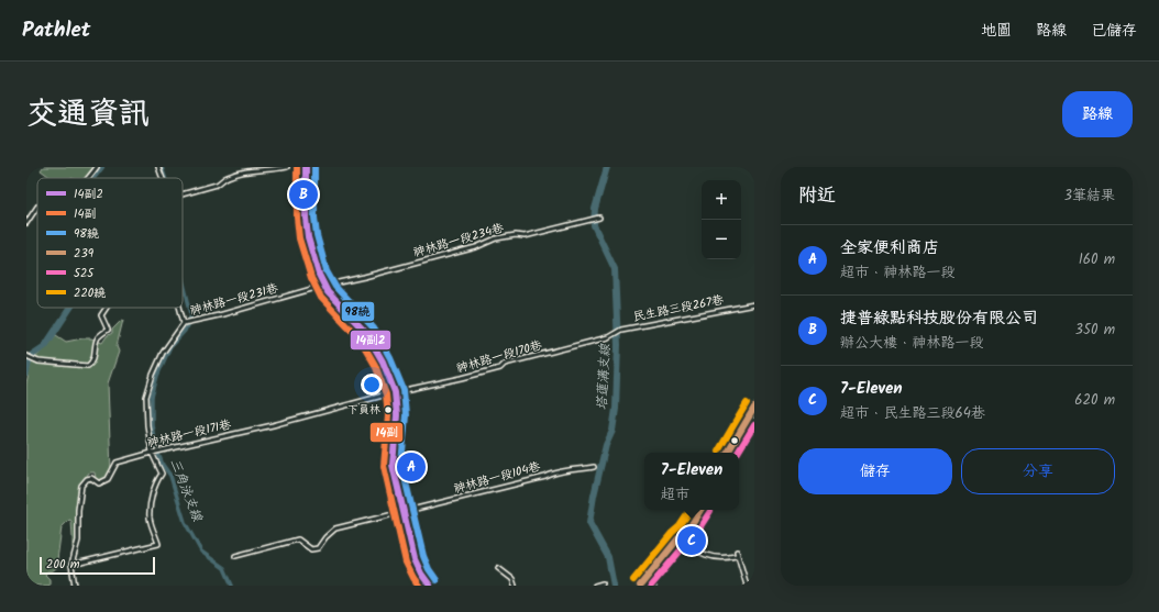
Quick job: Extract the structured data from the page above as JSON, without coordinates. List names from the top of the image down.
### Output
{
  "streets": {
    "street": [
      "神林路一段234巷",
      "神林路一段231巷",
      "民生路三段267巷",
      "神林路一段170巷",
      "神林路一段171巷",
      "神林路一段104巷"
    ]
  },
  "crossings": [
    ["神林路一段234巷", "神林路一段231巷"],
    ["神林路一段231巷", "神林路一段171巷"],
    ["民生路三段267巷", "神林路一段170巷"],
    ["神林路一段170巷", "神林路一段171巷"]
  ],
  "water": ["塔蓮溝支線", "三角泳支線"],
  "places": ["下員林"],
  "lines": [
    "transit line 14副2",
    "transit line 14副",
    "transit line 98繞",
    "transit line 220繞",
    "transit line 239",
    "transit line 525"
  ],
  "legend": [
    "14副2",
    "14副",
    "98繞",
    "239",
    "525",
    "220繞"
  ],
  "scale_bar": "200 m",
  "page": {
    "header": "Pathlet",
    "nav": ["地圖", "路線", "已儲存"],
    "title": "交通資訊",
    "buttons": [
      "路線",
      ["儲存", "分享"]
    ],
    "heading": ["附近", "3筆結果"],
    "pins": ["B", "A", "C"],
    "map_buttons": ["+", "−"],
    "list": [
      {
        "mark": "A",
        "name": "全家便利商店",
        "note": "超市 · 神林路一段",
        "value": "160 m"
      },
      {
        "mark": "B",
        "name": "捷普綠點科技股份有限公司",
        "note": "辦公大樓 · 神林路一段",
        "value": "350 m"
      },
      {
        "mark": "C",
        "name": "7-Eleven",
        "note": "超市 · 民生路三段64巷",
        "value": "620 m"
      }
    ],
    "popup": ["7-Eleven", "超市"],
    "scale": "200 m"
  }
}
